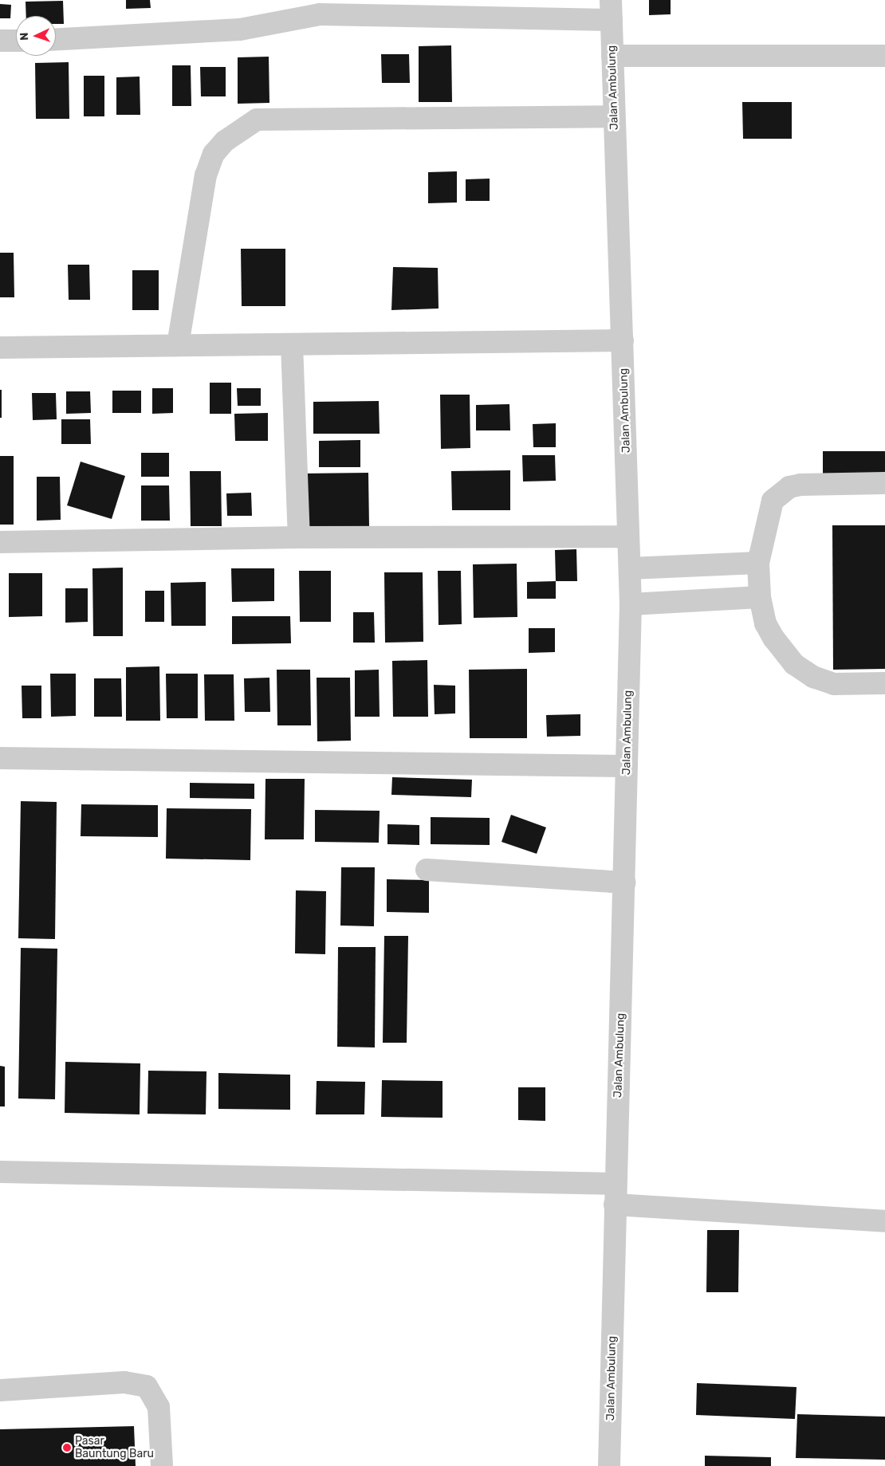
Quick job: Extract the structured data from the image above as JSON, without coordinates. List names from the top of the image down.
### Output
{
  "streets": {
    "street": ["Jalan Ambulung"]
  },
  "places": ["Pasar Bauntung Baru"],
  "north": "left"
}
